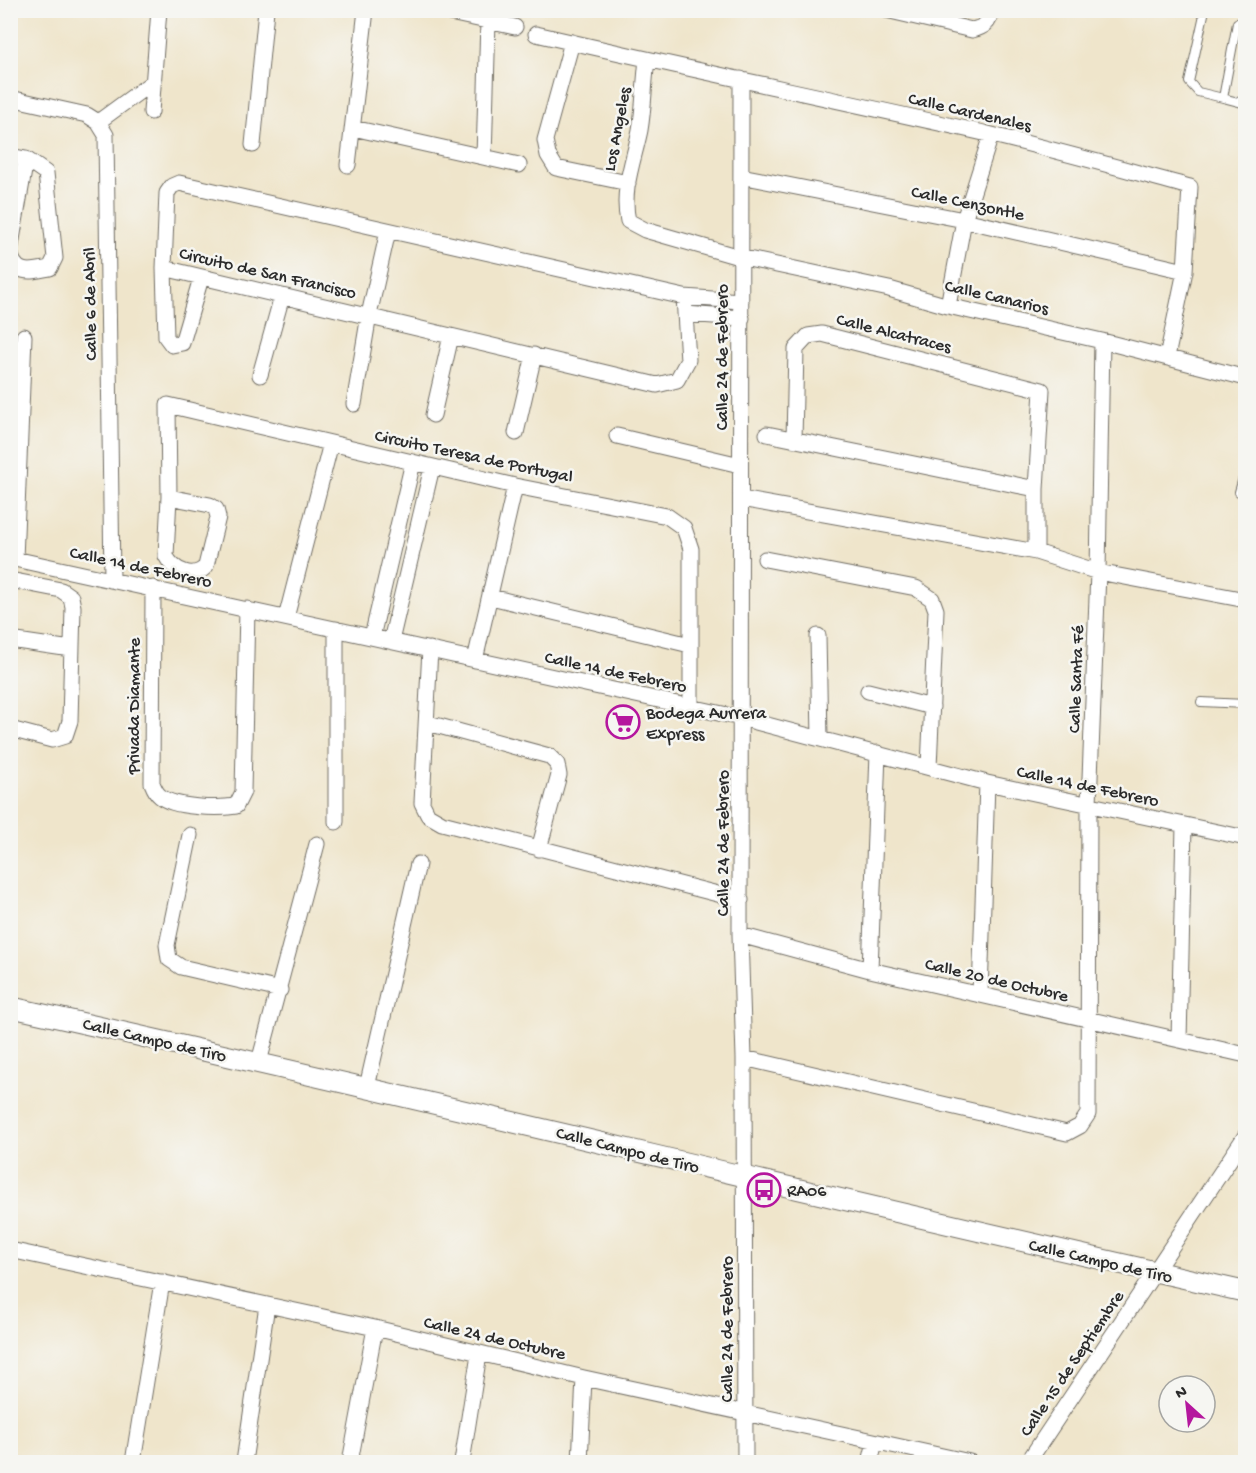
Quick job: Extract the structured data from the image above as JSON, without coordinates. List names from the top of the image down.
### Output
{
  "streets": {
    "street": [
      "Calle Cardenales",
      "Los Angeles",
      "Calle Cenzontle",
      "Circuito de San Francisco",
      "Calle Canarios",
      "Calle 6 de Abril",
      "Calle Alcatraces",
      "Calle 24 de Febrero",
      "Circuito Teresa de Portugal",
      "Calle 14 de Febrero",
      "Calle Santa Fé",
      "Privada Diamante",
      "Calle 20 de Octubre",
      "Calle Campo de Tiro",
      "Calle 24 de Octubre",
      "Calle 15 de Septiembre"
    ]
  },
  "crossings": [
    ["Calle Cardenales", "Calle Cenzontle"],
    ["Calle Cardenales", "Calle 24 de Febrero"],
    ["Los Angeles", "Calle Canarios"],
    ["Calle Cenzontle", "Calle 24 de Febrero"],
    ["Circuito de San Francisco", "Calle 24 de Febrero"],
    ["Calle Canarios", "Calle 24 de Febrero"],
    ["Calle Canarios", "Calle Santa Fé"],
    ["Calle 6 de Abril", "Calle 14 de Febrero"],
    ["Calle 24 de Febrero", "Calle 14 de Febrero"],
    ["Calle 24 de Febrero", "Calle Santa Fé"],
    ["Calle 24 de Febrero", "Calle 20 de Octubre"],
    ["Calle 24 de Febrero", "Calle Campo de Tiro"],
    ["Calle 24 de Febrero", "Calle 24 de Octubre"],
    ["Circuito Teresa de Portugal", "Calle 14 de Febrero"],
    ["Calle 14 de Febrero", "Calle Santa Fé"],
    ["Calle 14 de Febrero", "Privada Diamante"],
    ["Calle Santa Fé", "Calle 20 de Octubre"],
    ["Calle Campo de Tiro", "Calle 15 de Septiembre"]
  ],
  "places": {
    "supermarket": ["Bodega Aurrera Express"],
    "bus stop": ["RA06"]
  },
  "north": "top left"
}
